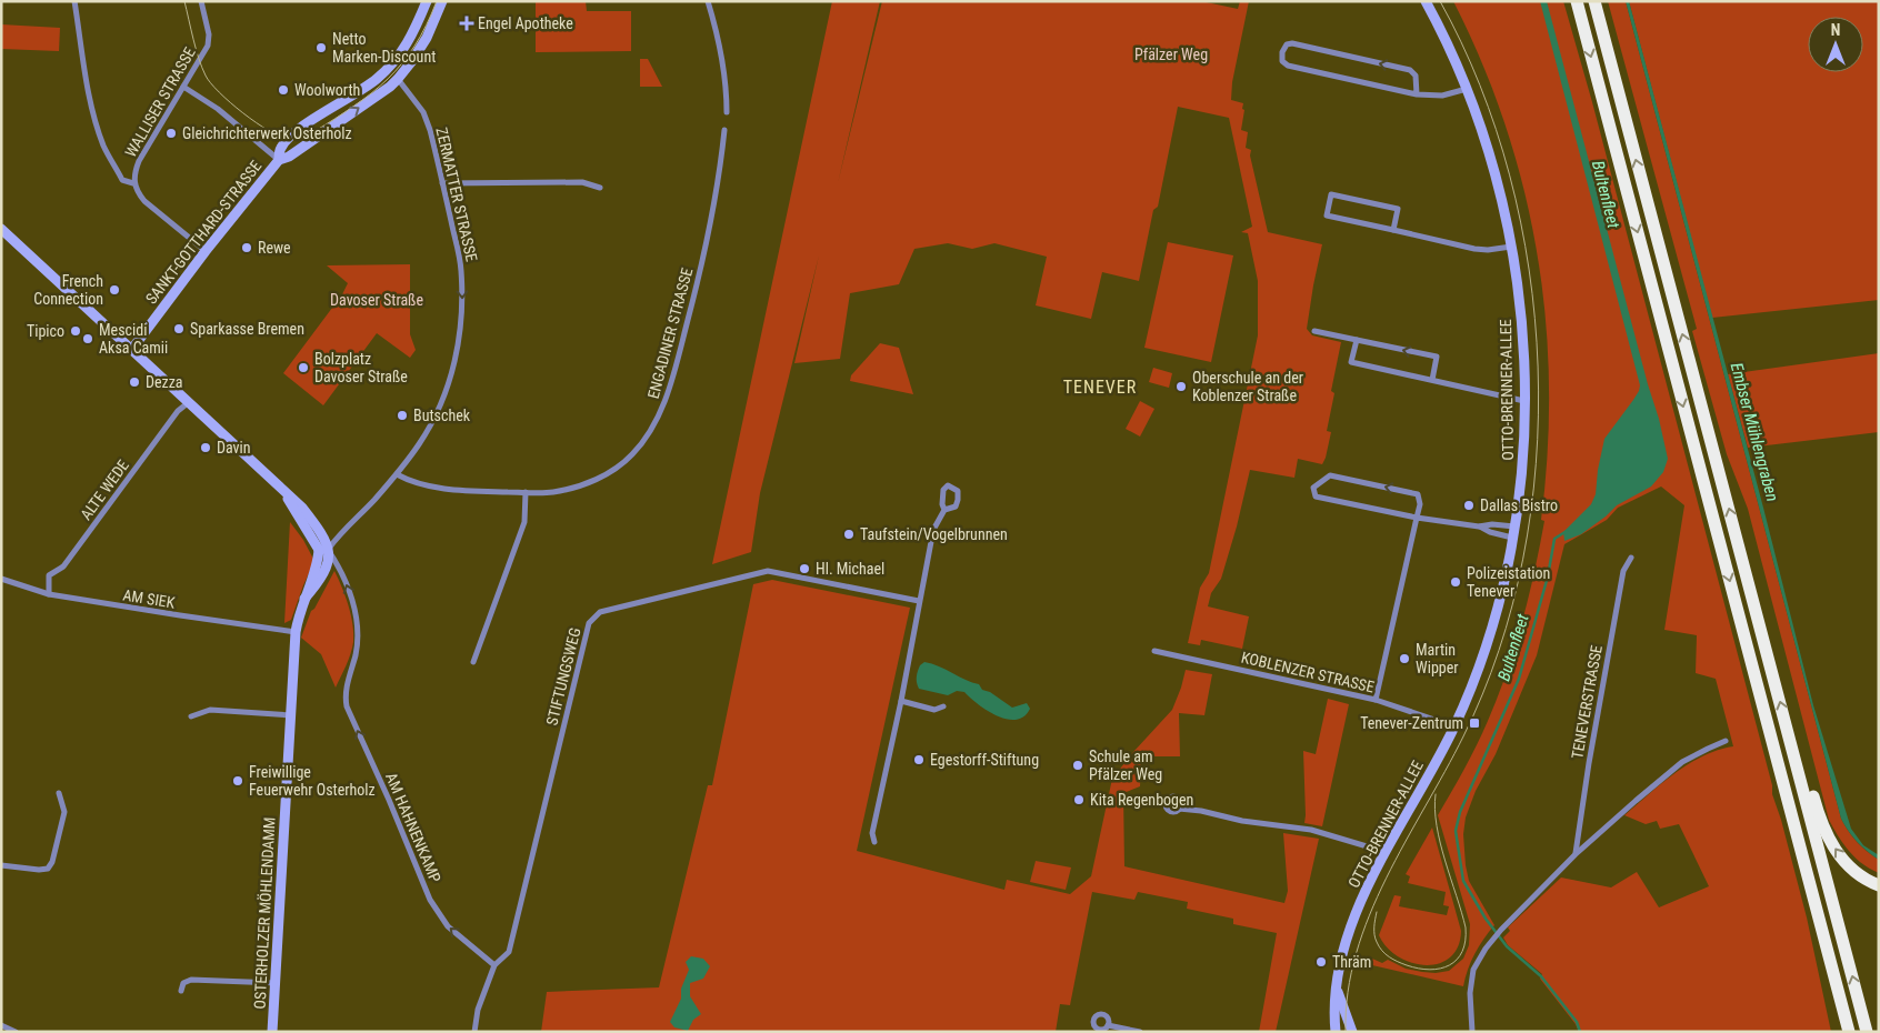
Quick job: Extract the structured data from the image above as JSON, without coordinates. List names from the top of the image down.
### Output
{
  "streets": {
    "street": [
      "WALLISER STRASSE",
      "ZERMATTER STRASSE",
      "SANKT-GOTTHARD-STRASSE",
      "ENGADINER STRASSE",
      "OTTO-BRENNER-ALLEE",
      "ALTE WEDE",
      "AM SIEK",
      "KOBLENZER STRASSE",
      "STIFTUNGSWEG",
      "TENEVERSTRASSE",
      "AM HAHNENKAMP",
      "OSTERHOLZER MÖHLENDAMM"
    ]
  },
  "crossings": [
    ["ZERMATTER STRASSE", "SANKT-GOTTHARD-STRASSE"],
    ["ZERMATTER STRASSE", "ENGADINER STRASSE"],
    ["ZERMATTER STRASSE", "AM HAHNENKAMP"],
    ["ZERMATTER STRASSE", "OSTERHOLZER MÖHLENDAMM"],
    ["OTTO-BRENNER-ALLEE", "KOBLENZER STRASSE"],
    ["ALTE WEDE", "AM SIEK"],
    ["AM SIEK", "OSTERHOLZER MÖHLENDAMM"],
    ["STIFTUNGSWEG", "AM HAHNENKAMP"],
    ["AM HAHNENKAMP", "OSTERHOLZER MÖHLENDAMM"]
  ],
  "one_way": ["ZERMATTER STRASSE", "AM HAHNENKAMP"],
  "districts": ["TENEVER"],
  "water": ["Bultenfleet", "Embser Mühlengraben"],
  "parks": ["Pfälzer Weg", "Davoser Straße"],
  "places": {
    "health": ["Engel Apotheke"],
    "other": [
      "Netto Marken-Discount",
      "Woolworth",
      "Gleichrichterwerk Osterholz",
      "Rewe",
      "French Connection",
      "Sparkasse Bremen",
      "Tipico",
      "Mescidi Aksa Camii",
      "Bolzplatz Davoser Straße",
      "Dezza",
      "Oberschule an der Koblenzer Straße",
      "Butschek",
      "Davin",
      "Dallas Bistro",
      "Taufstein/Vogelbrunnen",
      "Hl. Michael",
      "Polizeistation Tenever",
      "Martin Wipper",
      "Egestorff-Stiftung",
      "Schule am Pfälzer Weg",
      "Freiwillige Feuerwehr Osterholz",
      "Kita Regenbogen",
      "Thräm"
    ],
    "transit": ["Tenever-Zentrum"]
  },
  "north": "top"
}
